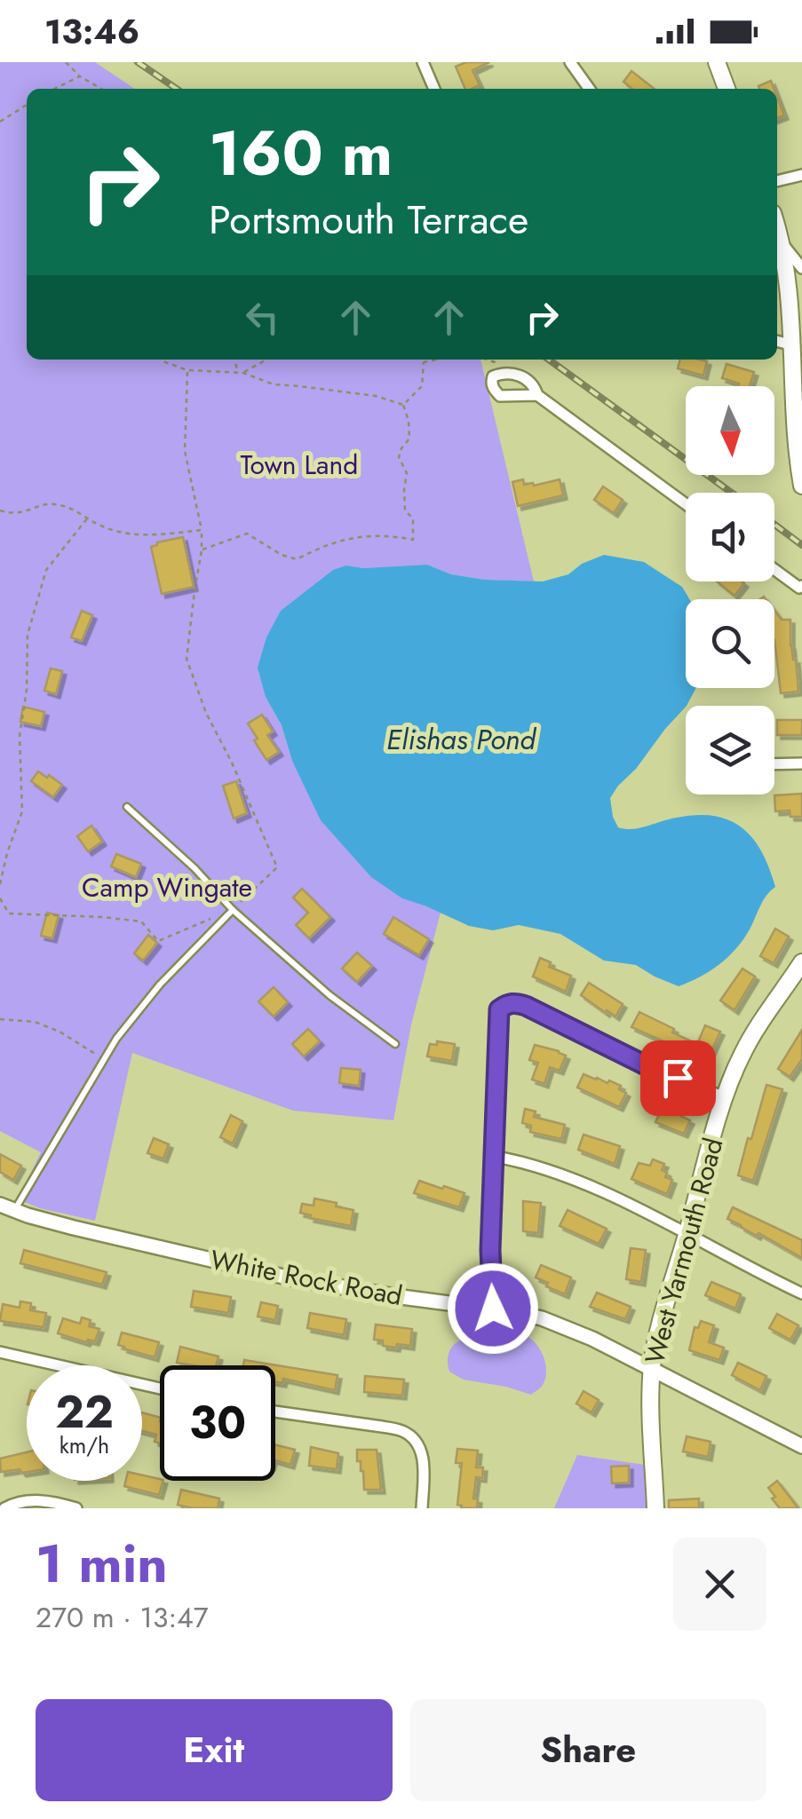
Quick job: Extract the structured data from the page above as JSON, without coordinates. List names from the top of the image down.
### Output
{
  "streets": {
    "main road": ["West Yarmouth Road"],
    "street": ["White Rock Road"]
  },
  "crossings": [
    ["West Yarmouth Road", "White Rock Road"]
  ],
  "water": ["Elishas Pond"],
  "parks": ["Town Land", "Camp Wingate"],
  "north": "bottom",
  "page": {
    "status": "13:46",
    "turn": ["160 m", "Portsmouth Terrace"],
    "speed": "22 km/h",
    "limit": "30",
    "heading": ["1 min", "270 m · 13:47"],
    "buttons": ["Exit", "Share"]
  }
}
